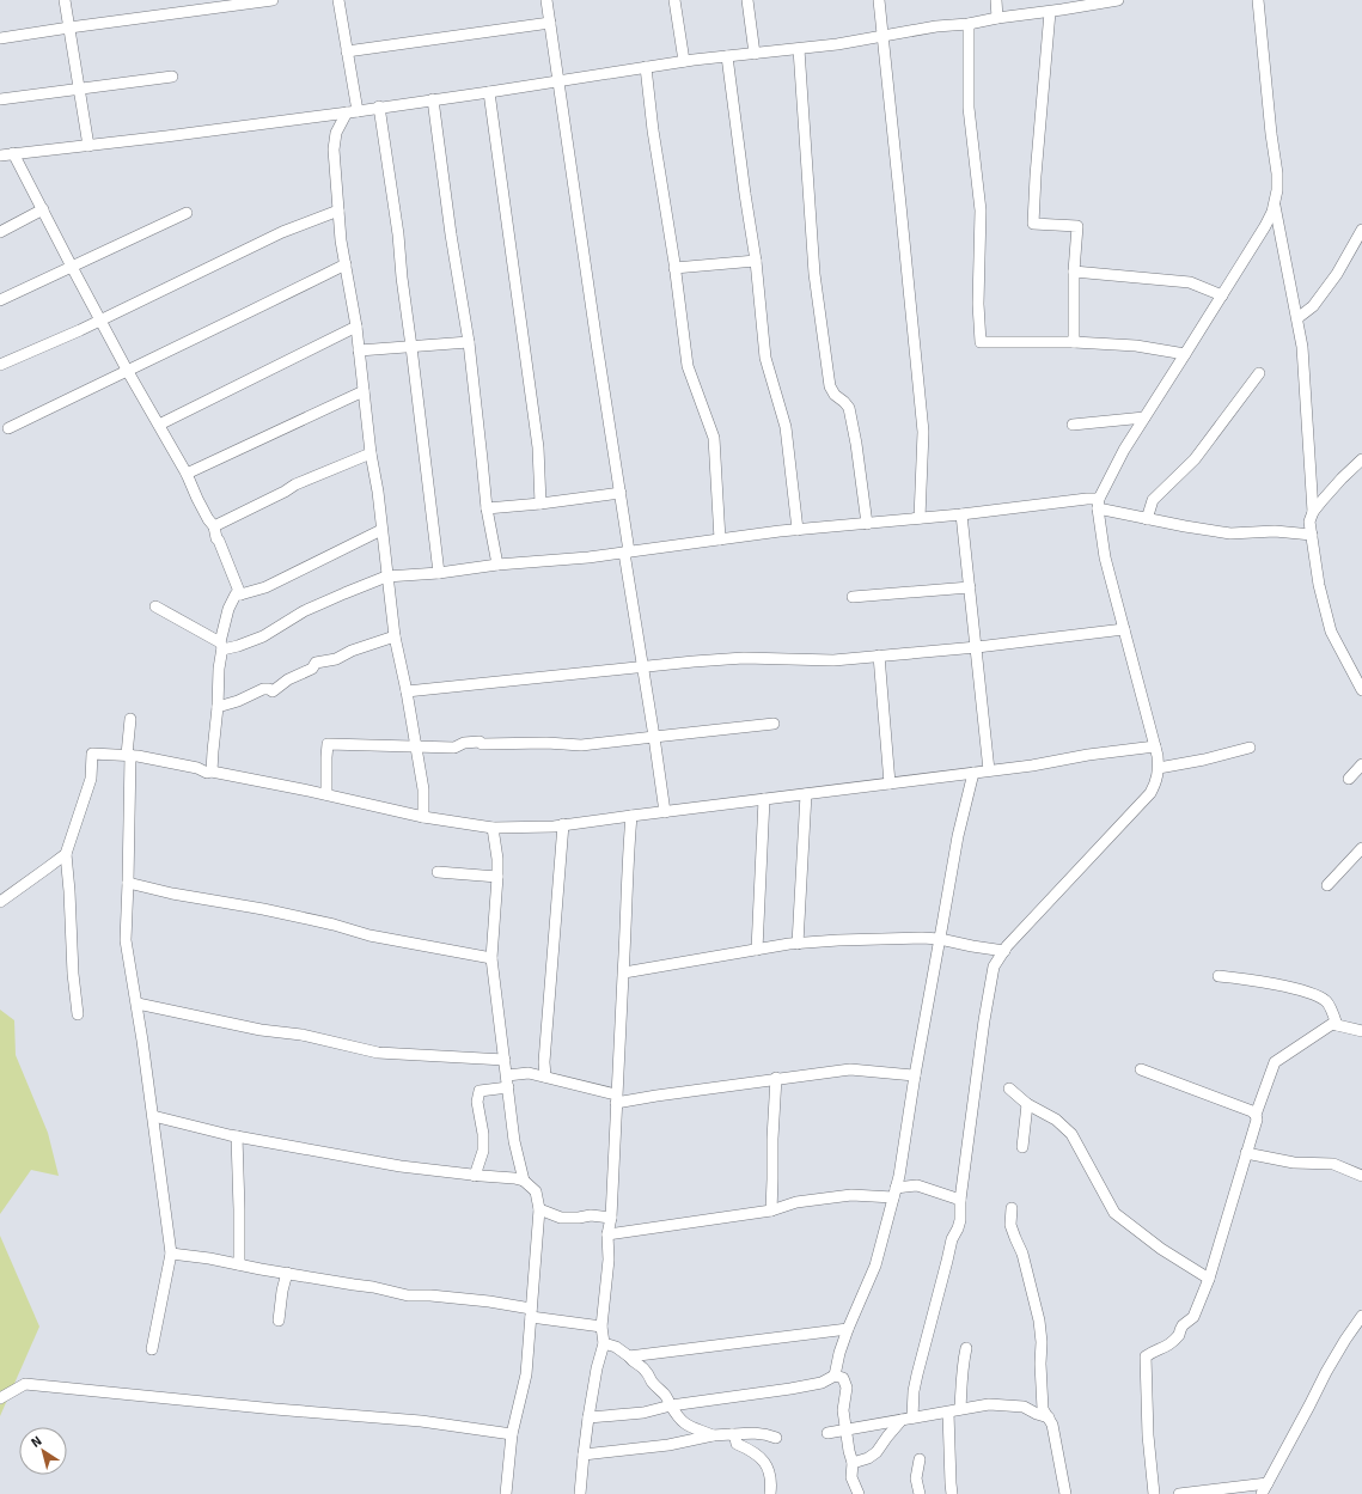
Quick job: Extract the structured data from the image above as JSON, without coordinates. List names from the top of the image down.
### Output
{
  "north": "top left"
}
